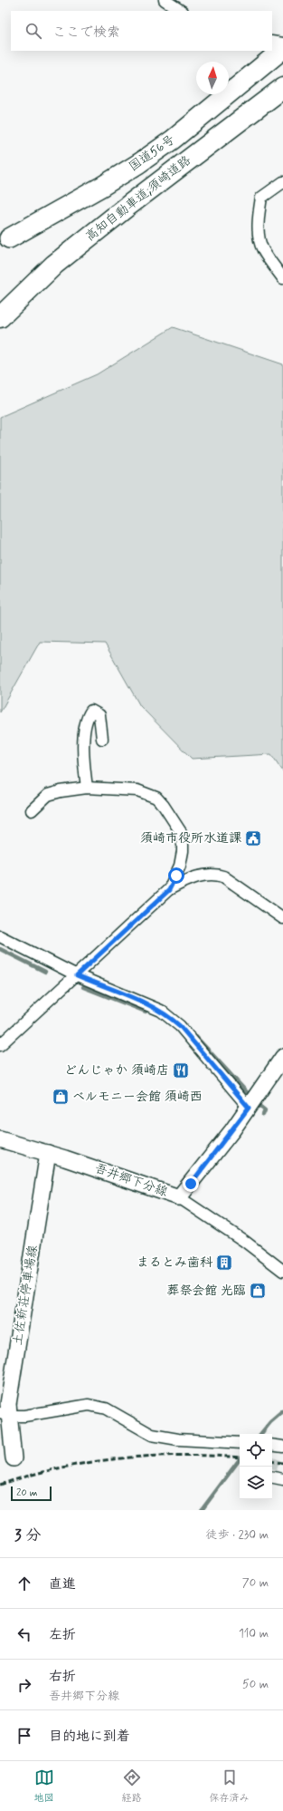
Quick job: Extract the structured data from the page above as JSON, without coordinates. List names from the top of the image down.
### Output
{
  "streets": {
    "highway": ["国道56号", "高知自動車道;須崎道路"],
    "main road": ["吾井郷下分線", "土佐新荘停車場線"]
  },
  "crossings": [
    ["吾井郷下分線", "土佐新荘停車場線"]
  ],
  "places": {
    "public building": ["須崎市役所水道課"],
    "restaurant": ["どんじゃか 須崎店"],
    "shop": ["ベルモニー会館 須崎西", "葬祭会館 光臨"],
    "building": ["まるとみ歯科"]
  },
  "scale_bar": "20 m",
  "north": "top",
  "page": {
    "search": "ここで検索",
    "scale": "20 m",
    "heading": ["3 分", "徒歩 · 230 m"],
    "list": [
      ["直進", "70 m"],
      ["左折", "110 m"],
      ["右折", "吾井郷下分線", "50 m"],
      "目的地に到着"
    ],
    "nav": ["地図", "経路", "保存済み"]
  }
}
